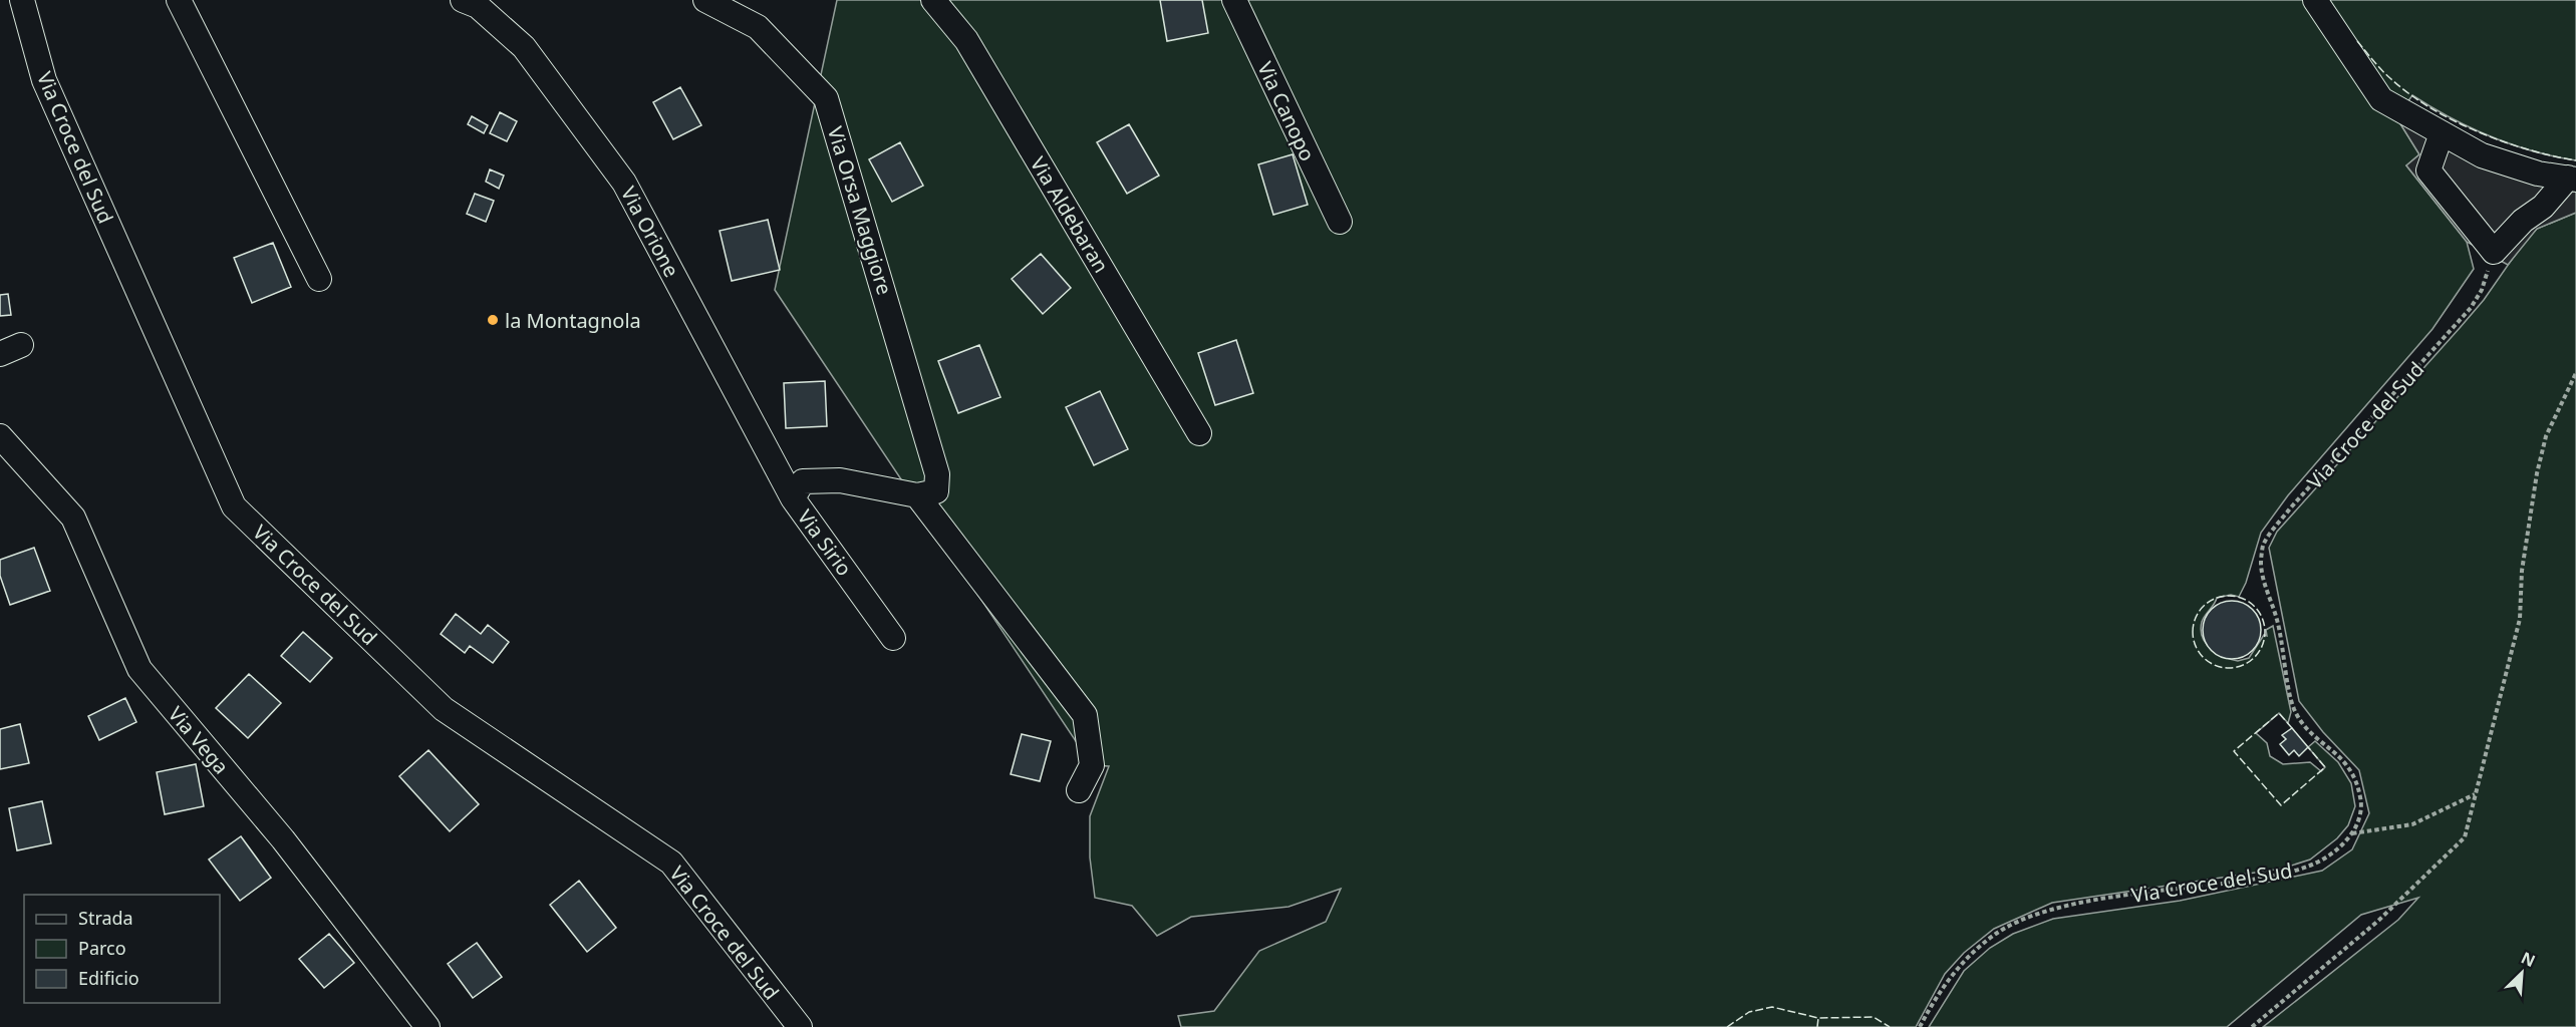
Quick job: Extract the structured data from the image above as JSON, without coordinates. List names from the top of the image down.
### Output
{
  "streets": {
    "street": [
      "Via Canopo",
      "Via Croce del Sud",
      "Via Orsa Maggiore",
      "Via Aldebaran",
      "Via Orione",
      "Via Sirio",
      "Via Vega"
    ]
  },
  "crossings": [
    ["Via Orsa Maggiore", "Via Sirio"],
    ["Via Orione", "Via Sirio"]
  ],
  "places": ["la Montagnola"],
  "legend": ["Strada", "Parco", "Edificio"],
  "north": "top right"
}
